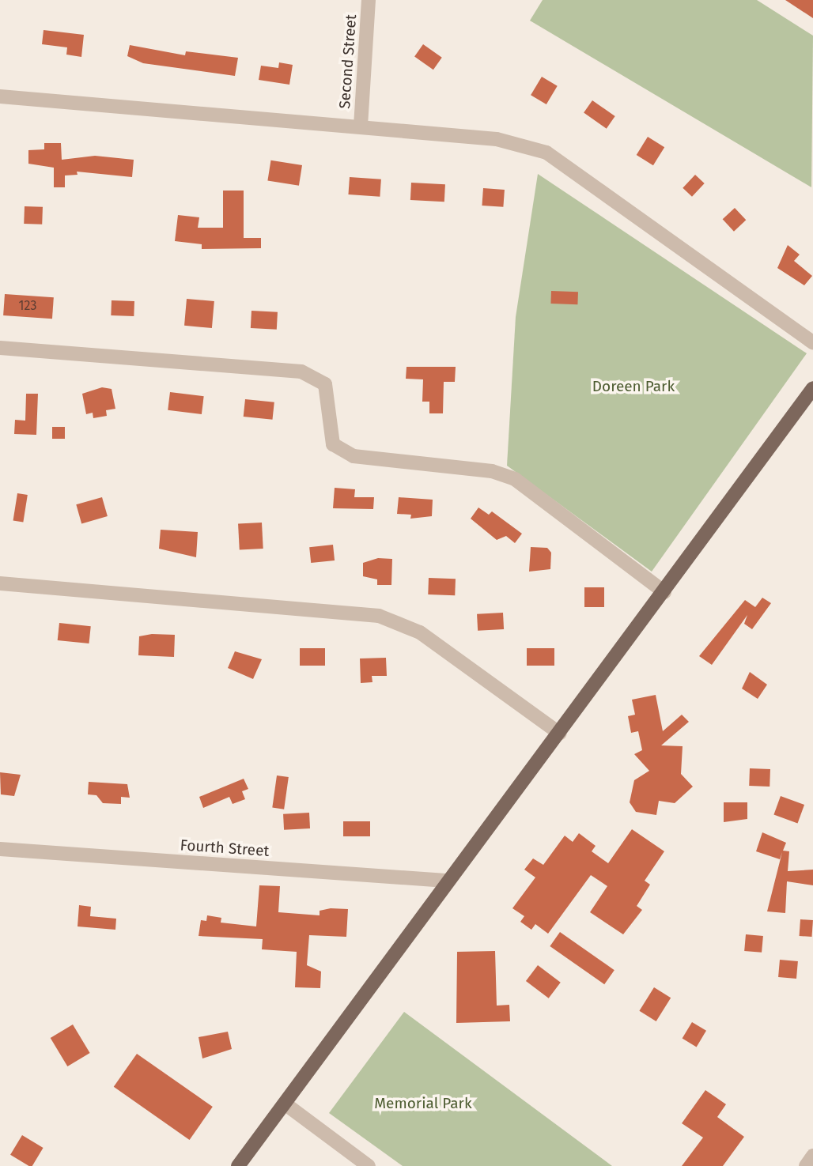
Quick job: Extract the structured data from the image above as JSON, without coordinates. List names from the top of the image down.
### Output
{
  "streets": {
    "street": ["Second Street", "Fourth Street"]
  },
  "parks": ["Doreen Park", "Memorial Park"],
  "house_numbers": ["123"]
}
